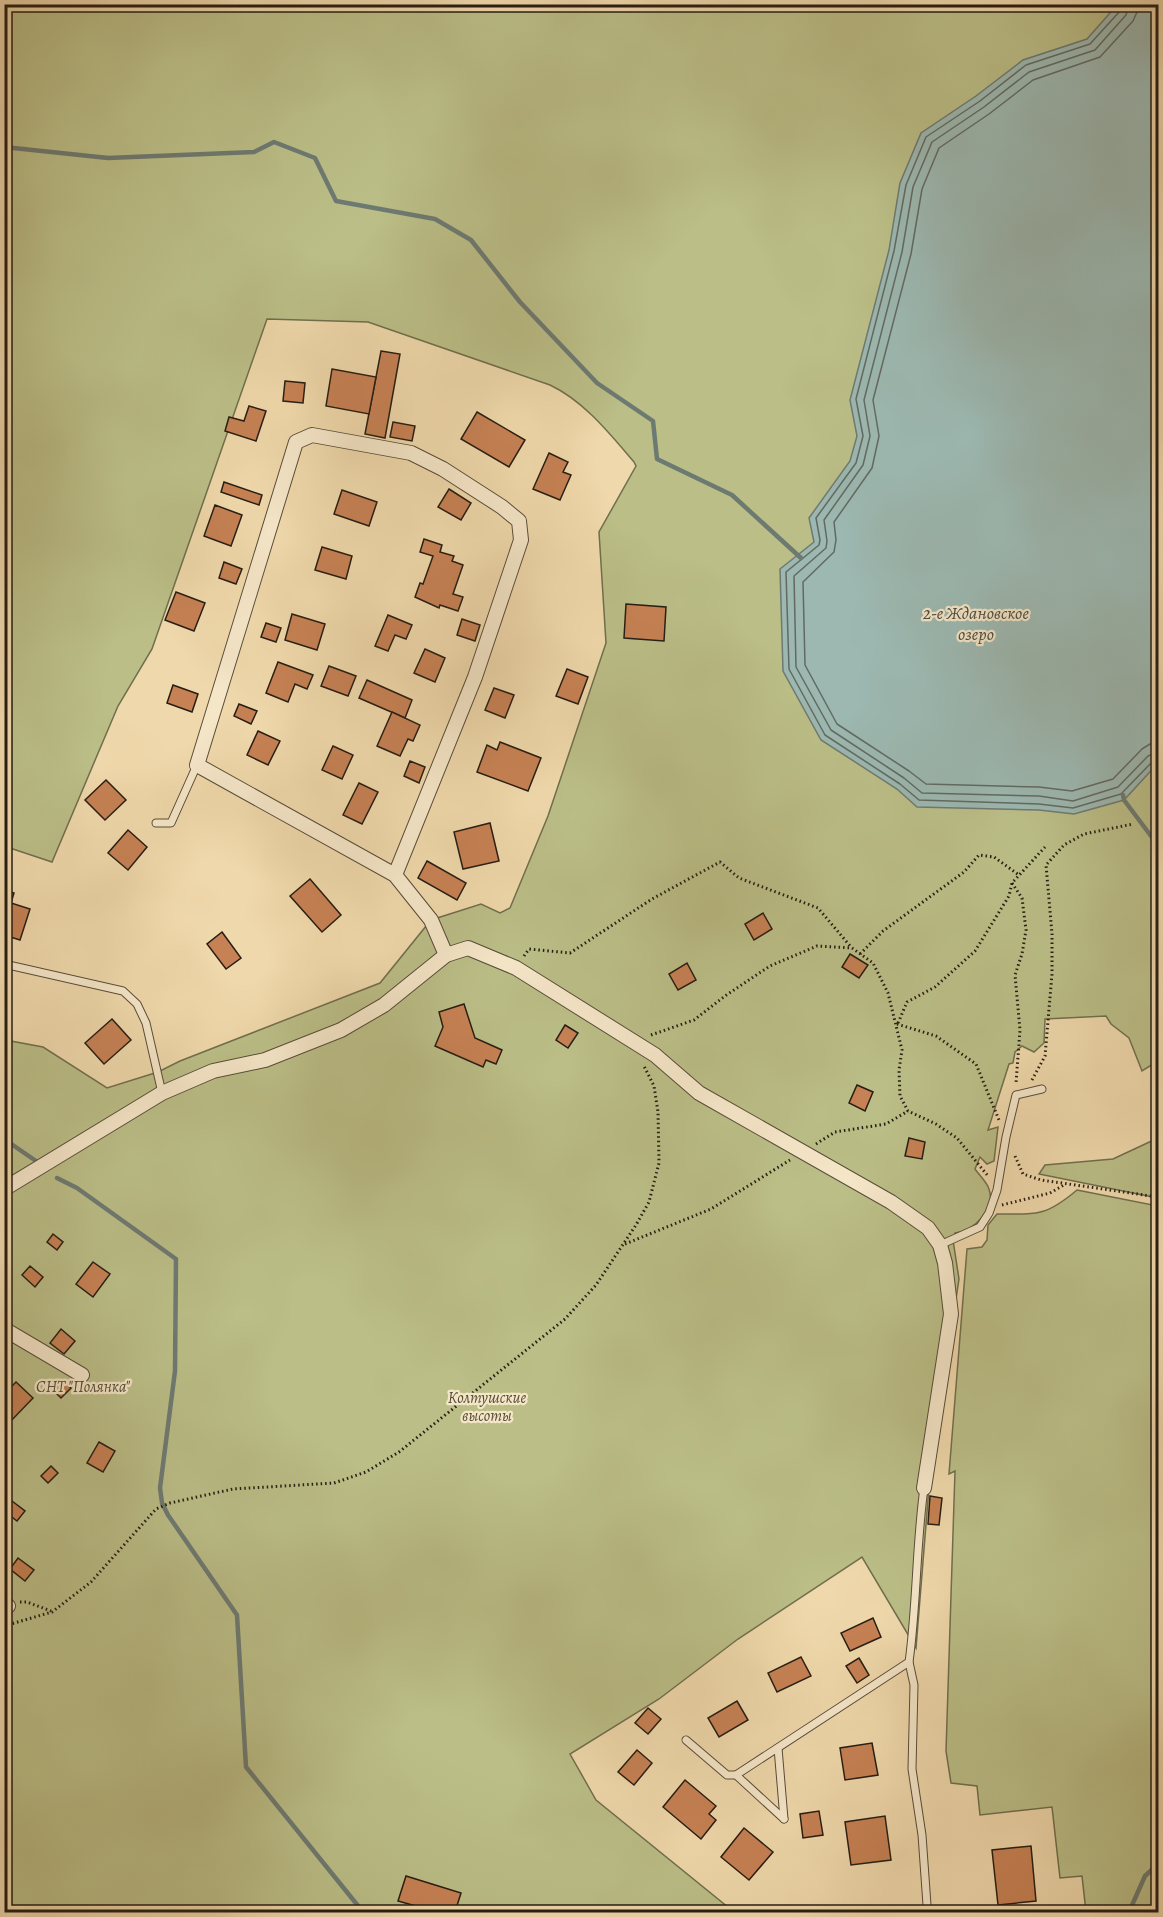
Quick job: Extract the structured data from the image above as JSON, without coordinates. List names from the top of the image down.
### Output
{
  "water": ["2-е Ждановское озеро"],
  "parks": ["СНТ \"Полянка\"", "Колтушские высоты"]
}
